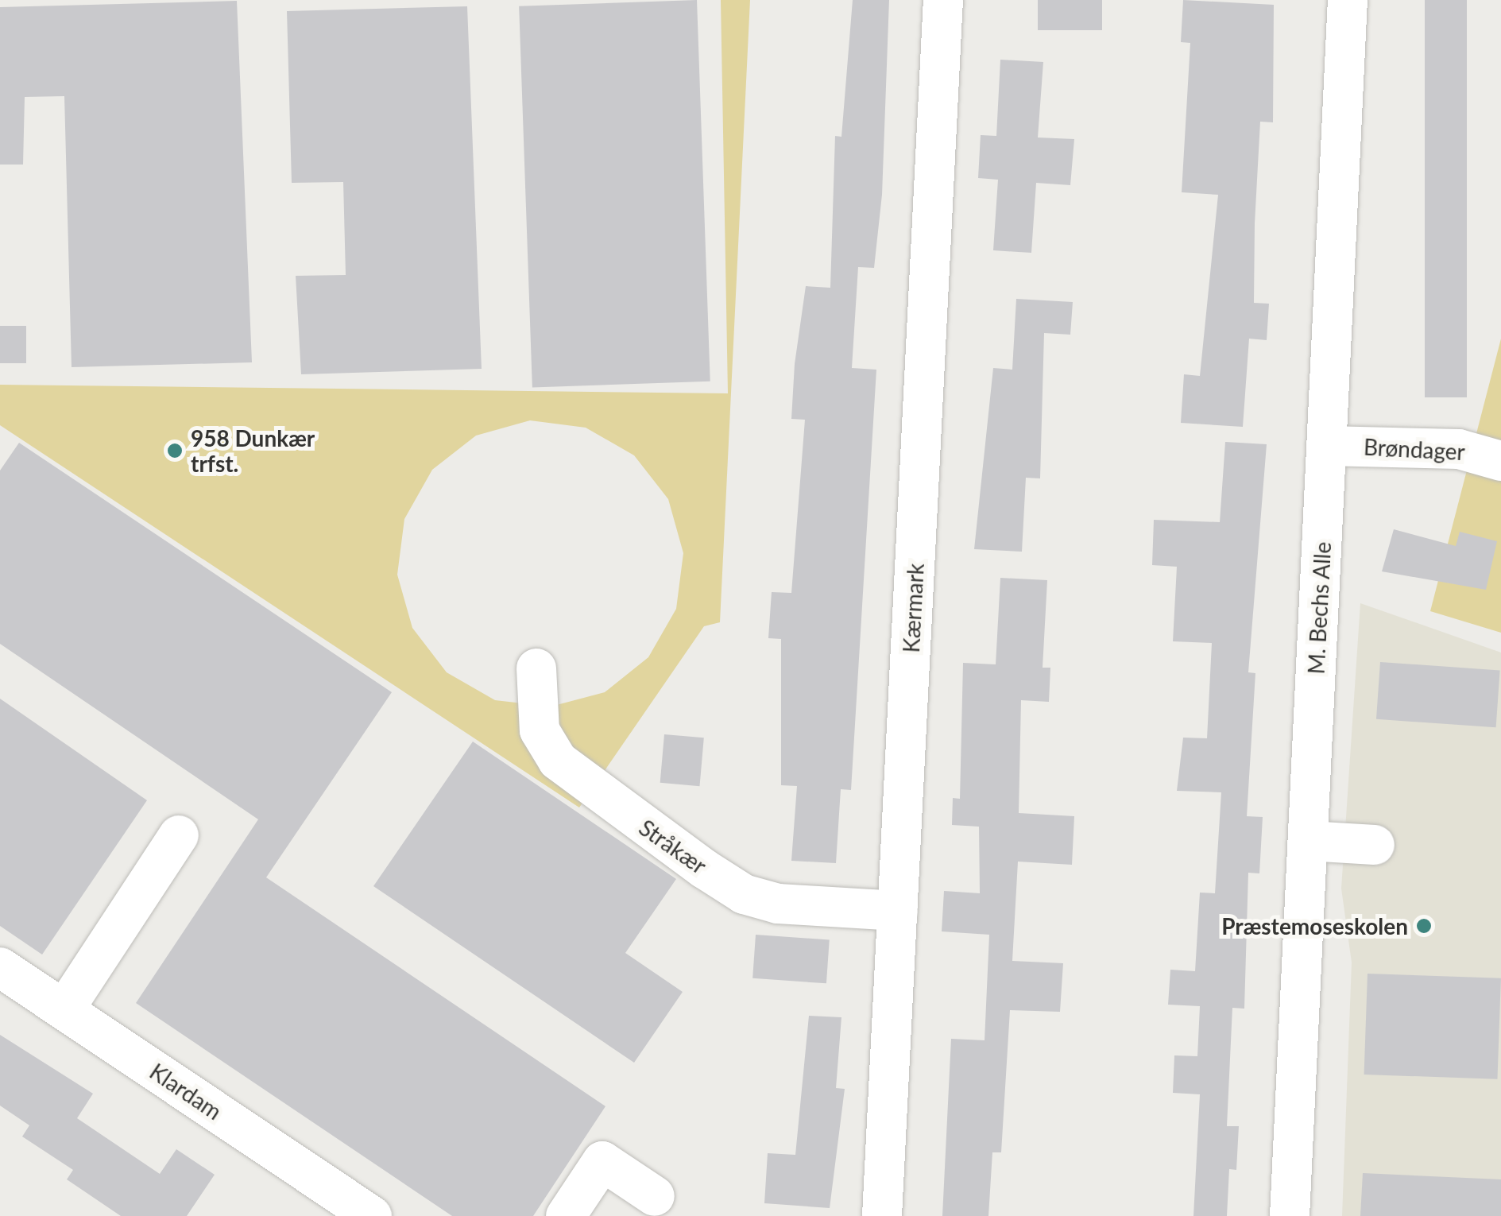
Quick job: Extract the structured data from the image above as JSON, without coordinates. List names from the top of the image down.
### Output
{
  "streets": {
    "street": [
      "Brøndager",
      "Kærmark",
      "M. Bechs Alle",
      "Stråkær",
      "Klardam"
    ]
  },
  "crossings": [
    ["Brøndager", "M. Bechs Alle"],
    ["Kærmark", "Stråkær"]
  ],
  "places": ["958 Dunkær trfst.", "Præstemoseskolen"]
}
